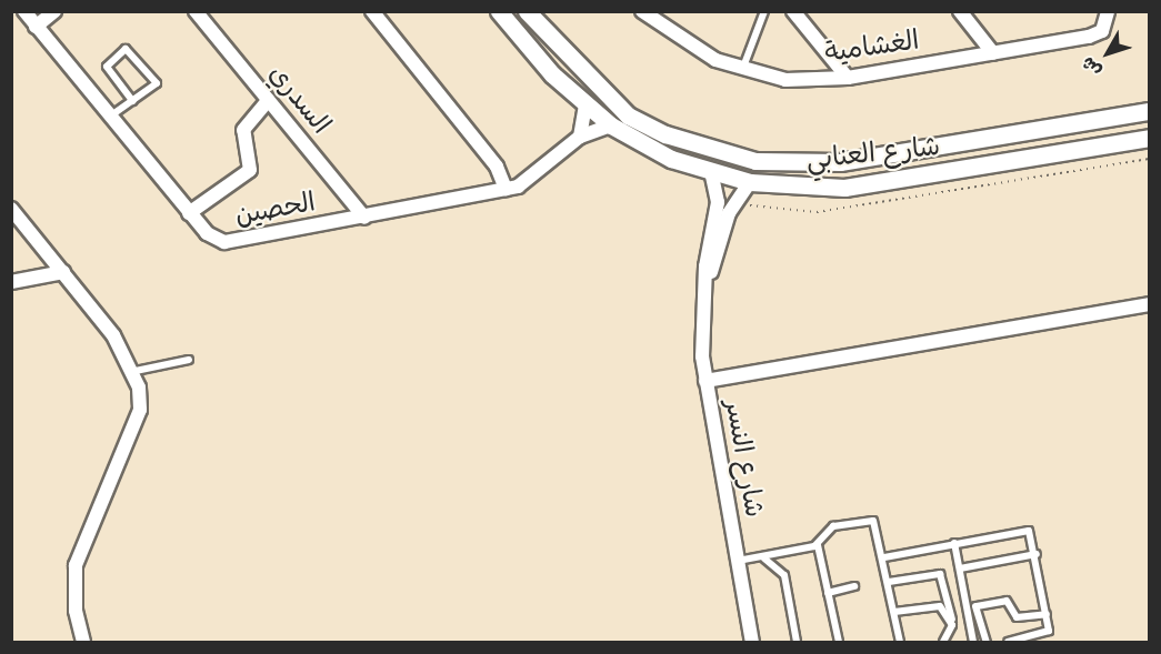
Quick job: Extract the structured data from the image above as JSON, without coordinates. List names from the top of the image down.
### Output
{
  "streets": {
    "street": [
      "الغشامية",
      "السدري",
      "شارع العنابي",
      "الحصين",
      "شارع النسر"
    ]
  },
  "crossings": [
    ["السدري", "الحصين"],
    ["شارع العنابي", "الحصين"],
    ["شارع العنابي", "شارع النسر"]
  ],
  "north": "bottom left"
}
